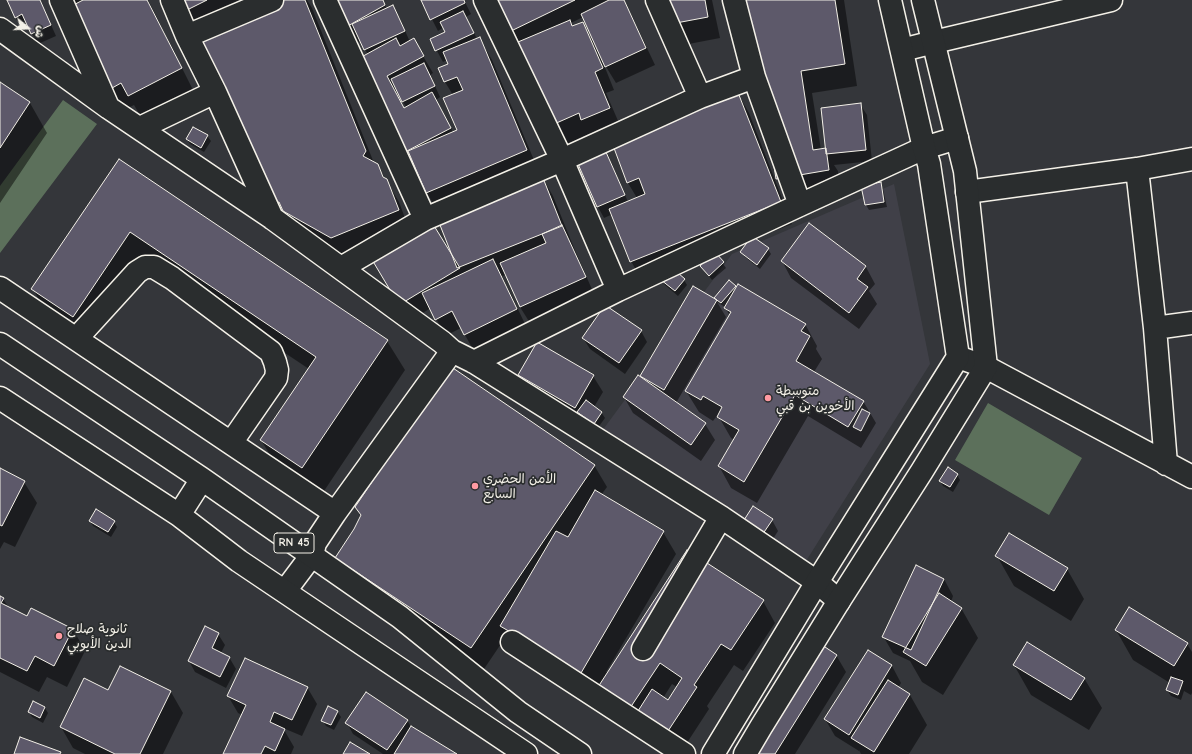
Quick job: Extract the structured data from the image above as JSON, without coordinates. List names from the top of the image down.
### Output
{
  "streets": {
    "street": ["RN 45"]
  },
  "places": ["متوسطة الأخوين بن قبي", "الأمن الحضري السابع", "ثانوية صلاح الدين الأيوبي"],
  "north": "right"
}
